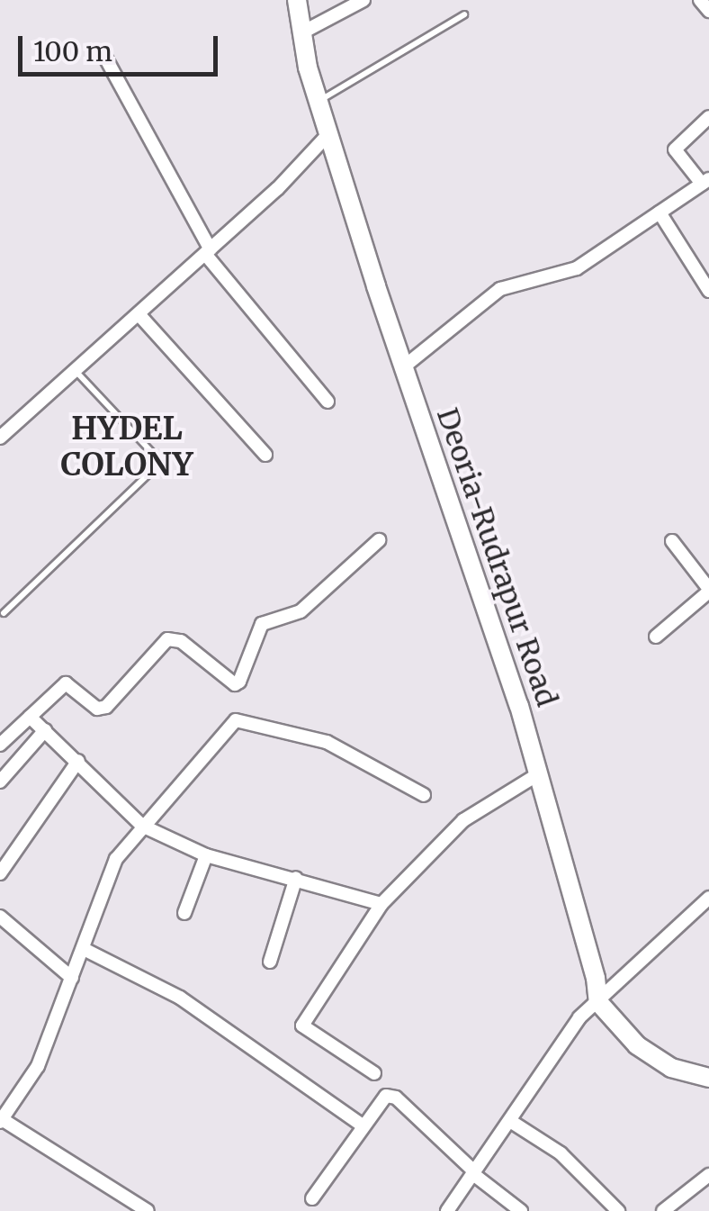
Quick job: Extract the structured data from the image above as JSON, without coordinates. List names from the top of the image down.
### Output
{
  "streets": {
    "main road": ["Deoria-Rudrapur Road"]
  },
  "districts": ["HYDEL COLONY"],
  "scale_bar": "100 m"
}
